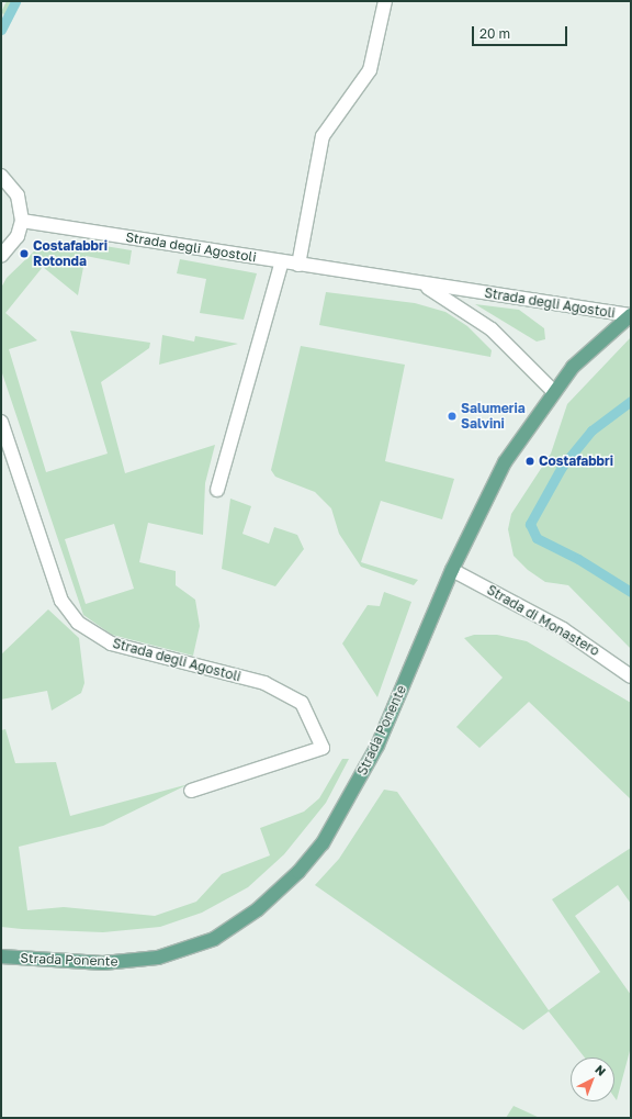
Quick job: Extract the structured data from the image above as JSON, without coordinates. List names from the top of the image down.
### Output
{
  "streets": {
    "main road": ["Strada Ponente"],
    "street": ["Strada degli Agostoli", "Strada di Monastero"]
  },
  "crossings": [
    ["Strada degli Agostoli", "Strada Ponente"],
    ["Strada di Monastero", "Strada Ponente"]
  ],
  "places": ["Costafabbri Rotonda", "Salumeria Salvini", "Costafabbri"],
  "scale_bar": "20 m",
  "north": "top right"
}
